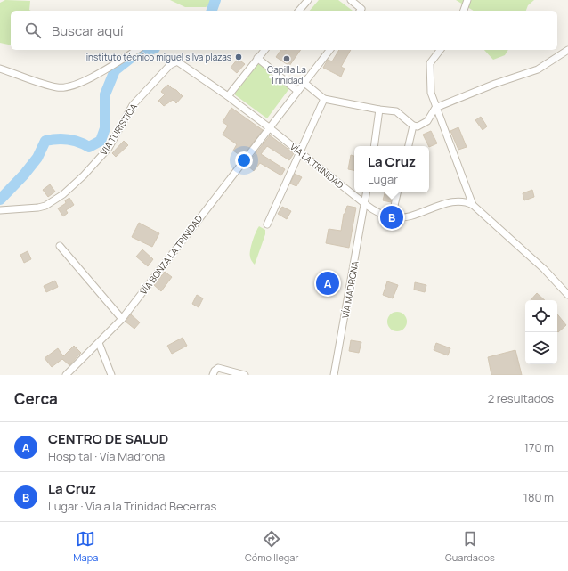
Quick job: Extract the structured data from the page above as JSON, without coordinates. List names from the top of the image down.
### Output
{
  "streets": {
    "street": [
      "VIA TURISTICA",
      "VÍA LA TRINIDAD",
      "VÍA BONZA LA TRINIDAD",
      "VÍA MADRONA"
    ]
  },
  "crossings": [
    ["VIA TURISTICA", "VÍA LA TRINIDAD"],
    ["VÍA LA TRINIDAD", "VÍA BONZA LA TRINIDAD"],
    ["VÍA LA TRINIDAD", "VÍA MADRONA"]
  ],
  "places": ["instituto técnico miguel silva plazas", "Capilla La Trinidad"],
  "page": {
    "search": "Buscar aquí",
    "popup": ["La Cruz", "Lugar"],
    "pins": ["B", "A"],
    "heading": ["Cerca", "2 resultados"],
    "list": [
      {
        "mark": "A",
        "name": "CENTRO DE SALUD",
        "note": "Hospital · Vía Madrona",
        "value": "170 m"
      },
      {
        "mark": "B",
        "name": "La Cruz",
        "note": "Lugar · Vía a la Trinidad Becerras",
        "value": "180 m"
      }
    ],
    "nav": ["Mapa", "Cómo llegar", "Guardados"]
  }
}
